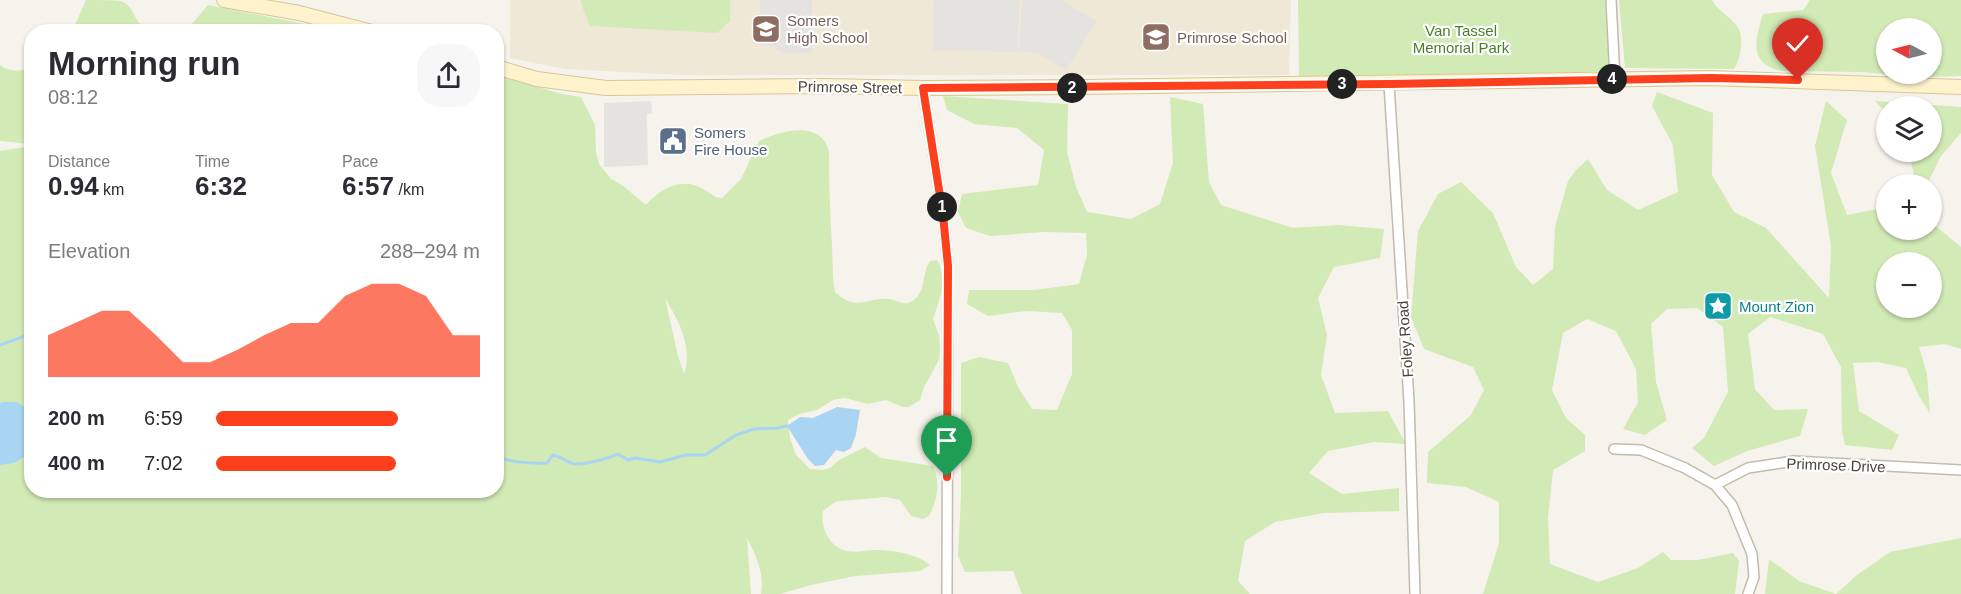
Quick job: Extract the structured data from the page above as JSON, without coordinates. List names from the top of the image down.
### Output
{
  "streets": {
    "main road": ["Primrose Street"],
    "street": ["Foley Road", "Primrose Drive"]
  },
  "crossings": [
    ["Primrose Street", "Foley Road"]
  ],
  "parks": ["Van Tassel Memorial Park"],
  "places": {
    "school or university": ["Somers High School", "Primrose School"],
    "public building": ["Somers Fire House"],
    "place": ["Mount Zion"]
  },
  "north": "left",
  "page": {
    "map_buttons": ["+", "−"],
    "heading": ["Morning run", "08:12"],
    "pins": [
      "4",
      "3",
      "2",
      "1"
    ],
    "stats": [
      ["Distance", "0.94 km"],
      ["Time", "6:32"],
      ["Pace", "6:57 /km"]
    ],
    "chart": ["Elevation", "288–294 m"],
    "list": [
      {
        "name": "200 m",
        "note": "6:59"
      },
      {
        "name": "400 m",
        "note": "7:02"
      }
    ]
  }
}
